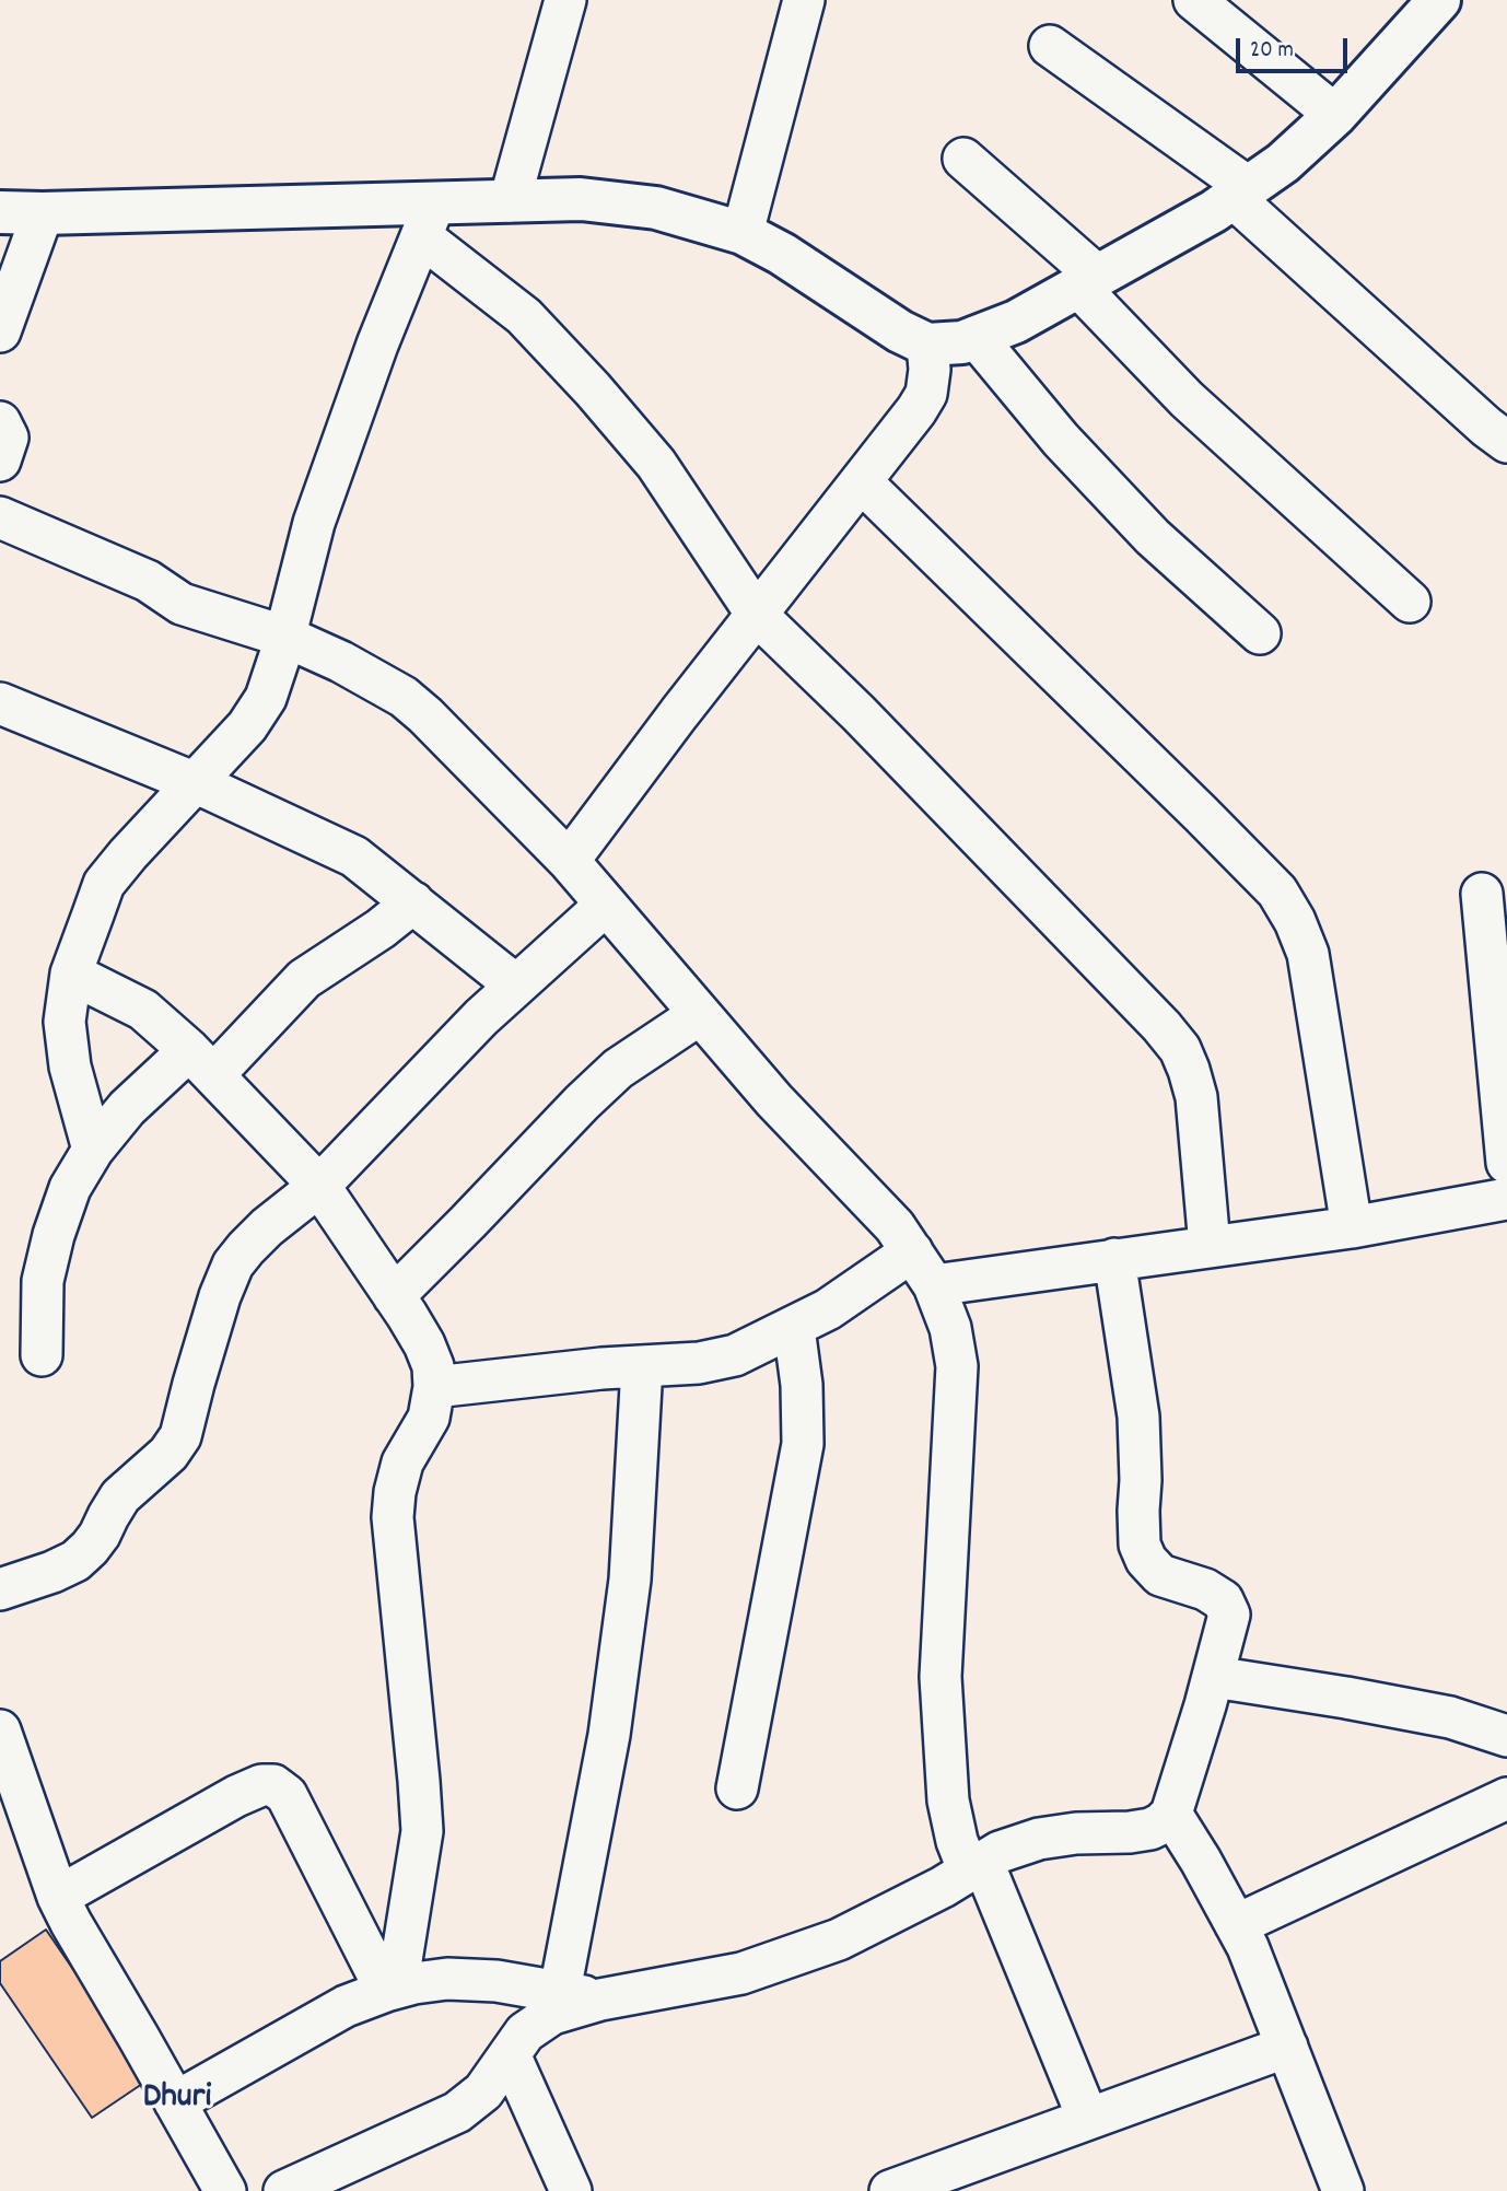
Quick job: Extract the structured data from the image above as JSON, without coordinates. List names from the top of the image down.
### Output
{
  "districts": ["Dhuri"],
  "scale_bar": "20 m"
}
